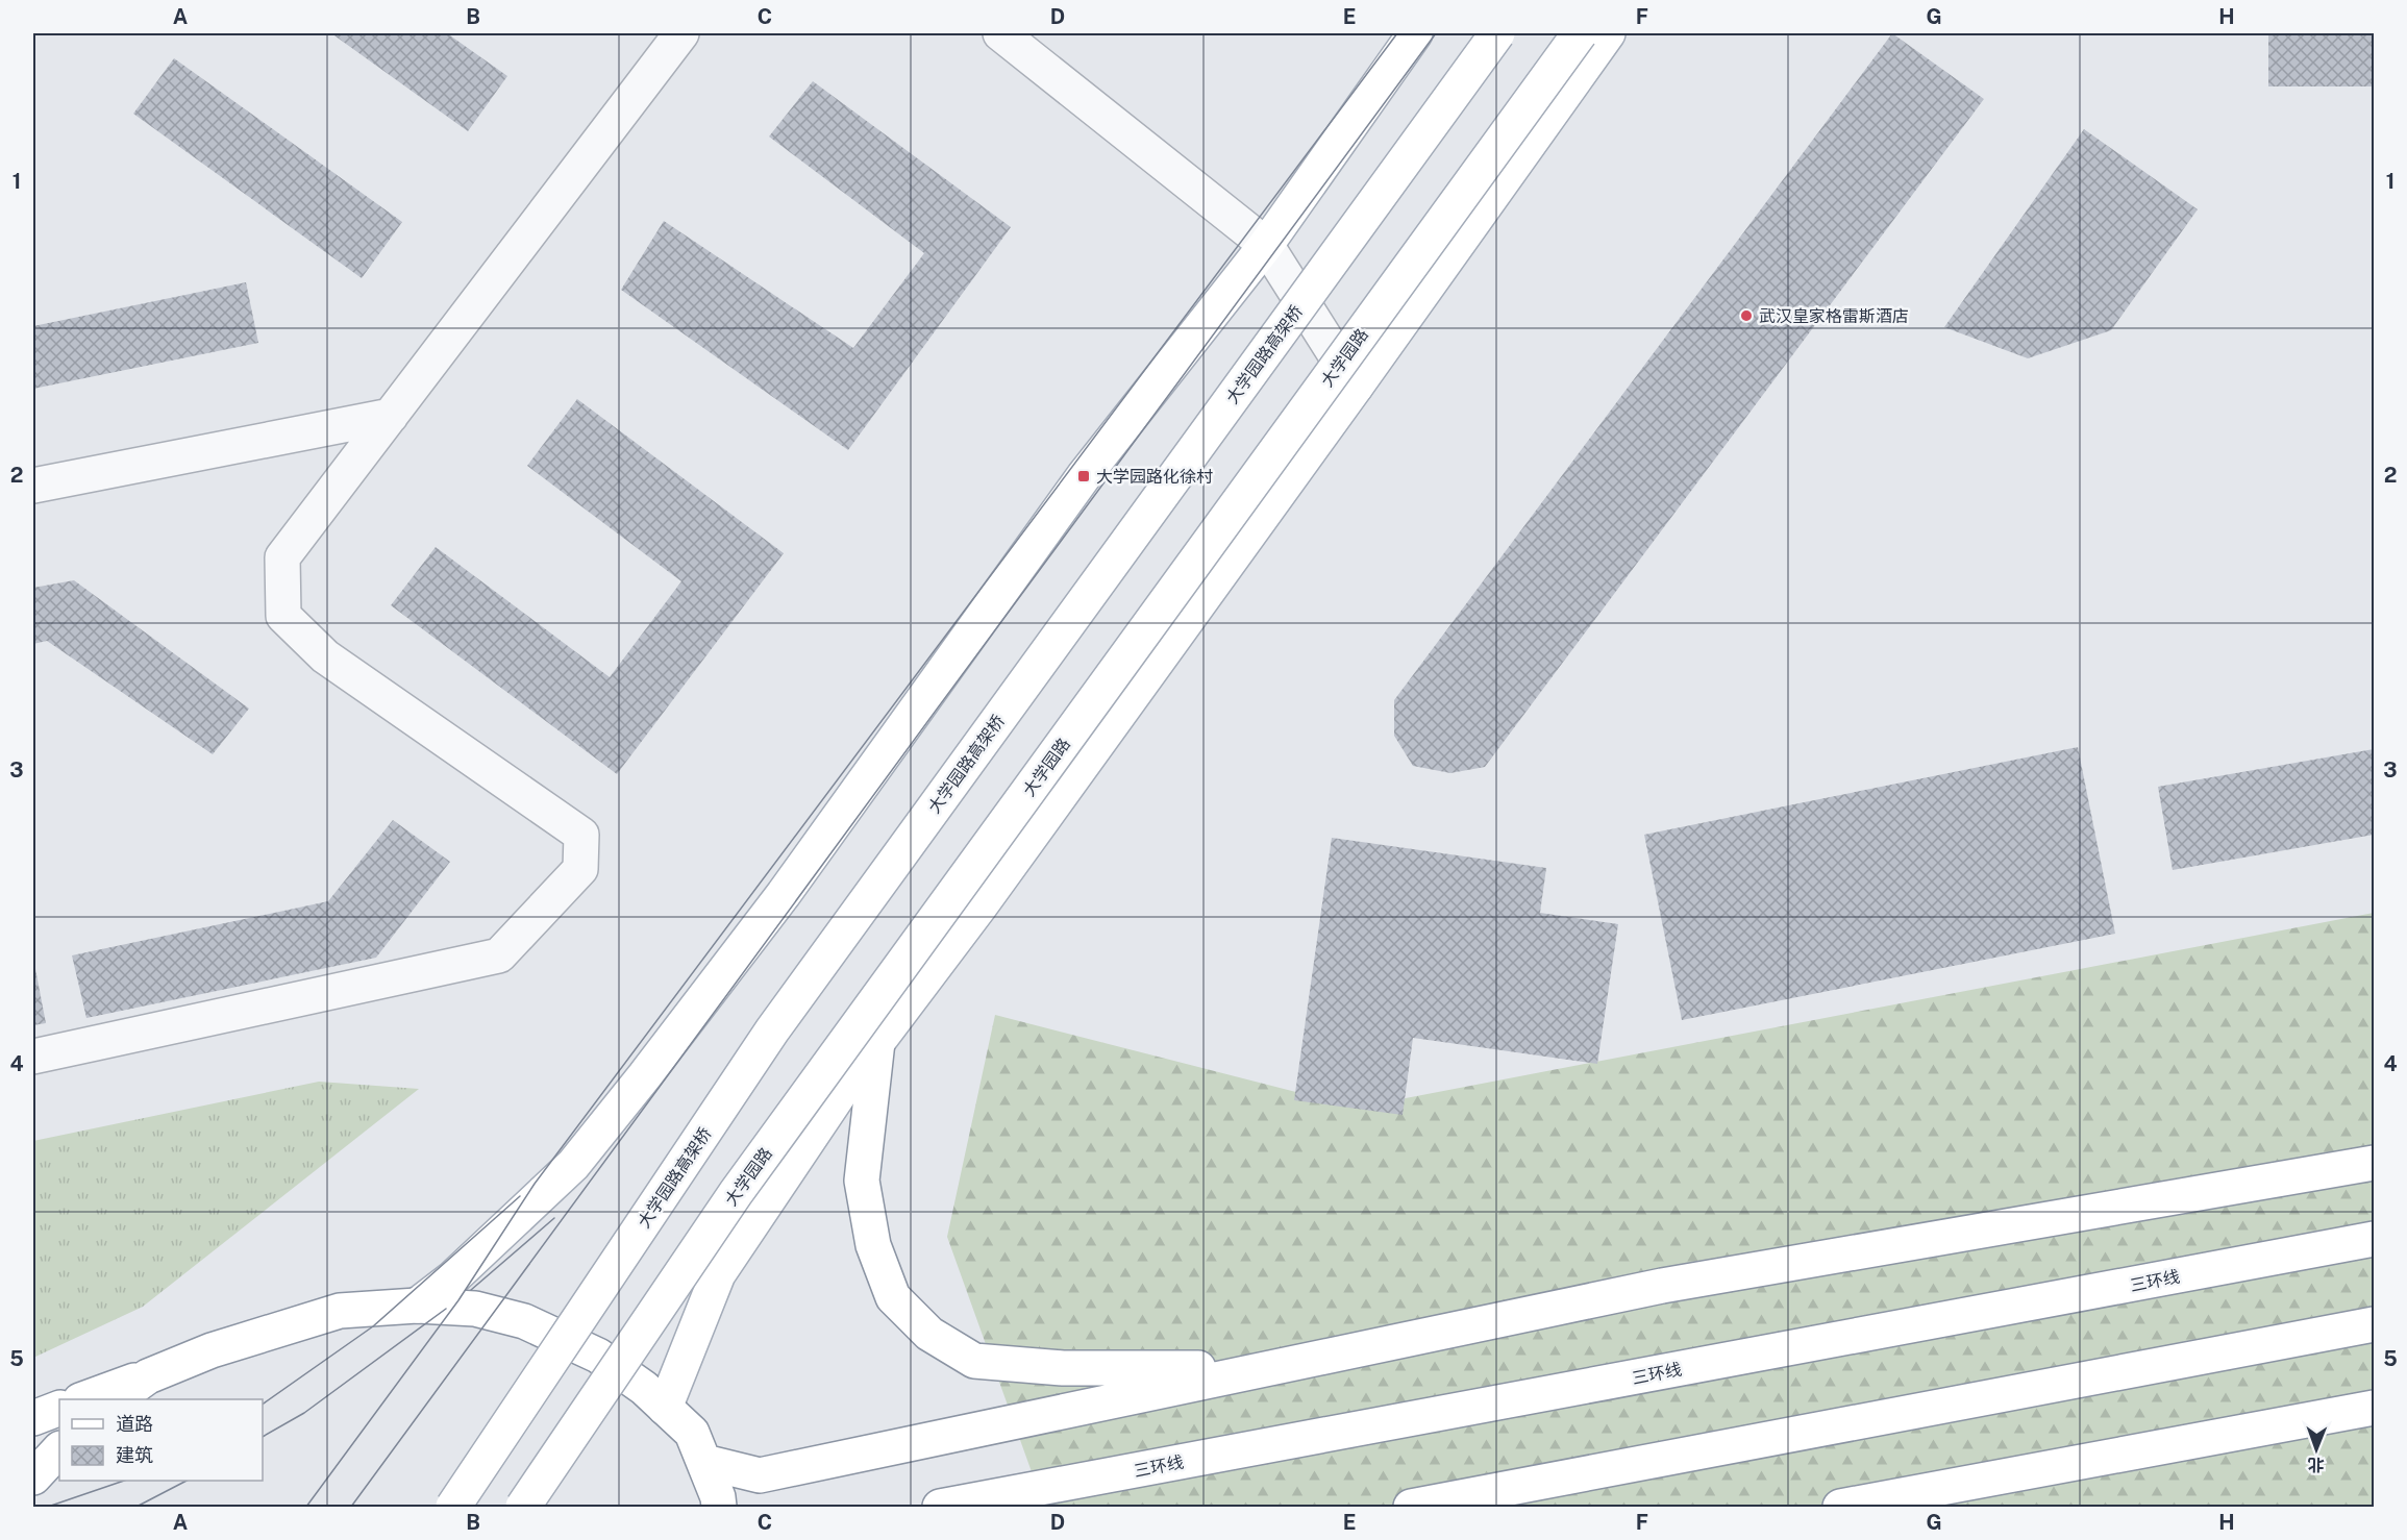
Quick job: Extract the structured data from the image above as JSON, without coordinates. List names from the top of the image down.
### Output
{
  "streets": {
    "main road": ["大学园路高架桥", "大学园路", "三环线"]
  },
  "places": {
    "other": ["武汉皇家格雷斯酒店"],
    "transit": ["大学园路化徐村"]
  },
  "legend": ["道路", "建筑"],
  "north": "bottom",
  "grid": {
    "columns": [
      "A",
      "B",
      "C",
      "D",
      "E",
      "F",
      "G",
      "H"
    ],
    "rows": [
      "1",
      "2",
      "3",
      "4",
      "5"
    ]
  }
}
